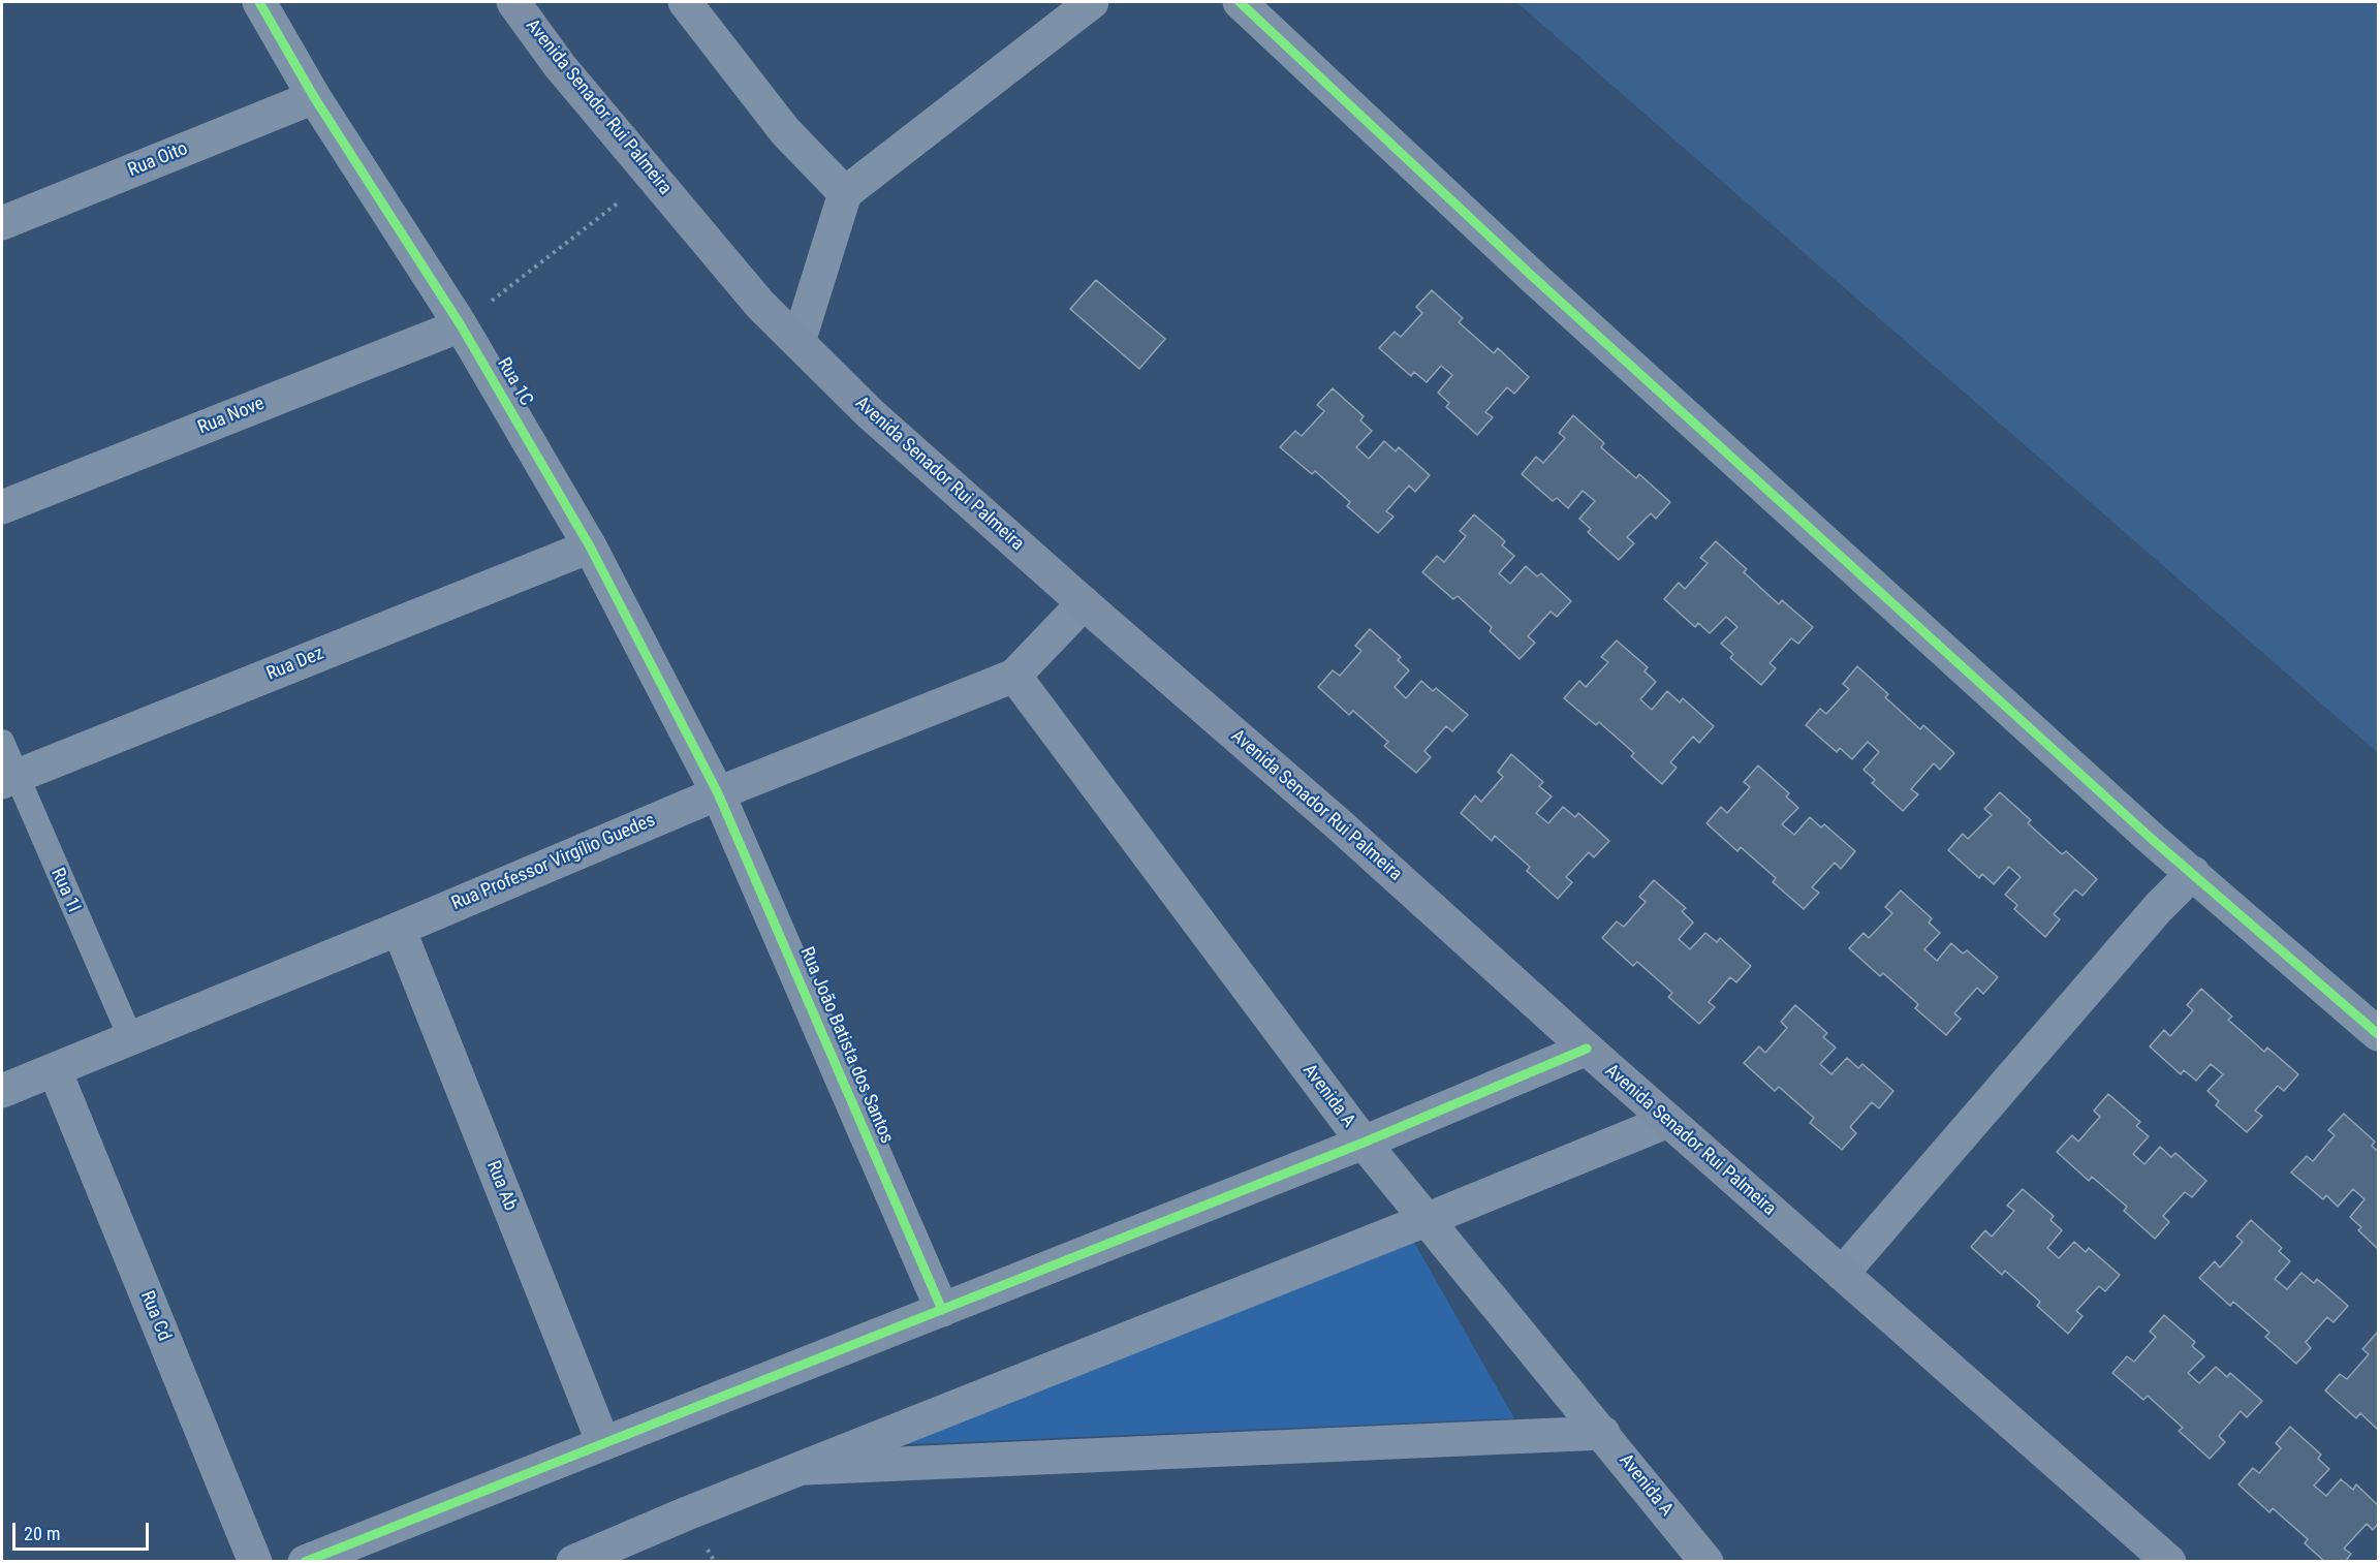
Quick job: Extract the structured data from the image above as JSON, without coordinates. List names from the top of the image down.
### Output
{
  "streets": {
    "main road": ["Avenida Senador Rui Palmeira"],
    "street": [
      "Rua Oito",
      "Rua 1C",
      "Rua Nove",
      "Rua Dez",
      "Rua Professor Virgílio Guedes",
      "Rua João Batista dos Santos",
      "Avenida A",
      "Rua Ab",
      "Rua Cd"
    ],
    "lane": ["Rua 1I"]
  },
  "crossings": [
    ["Avenida Senador Rui Palmeira", "Rua Professor Virgílio Guedes"],
    ["Rua Oito", "Rua 1C"],
    ["Rua 1C", "Rua Nove"],
    ["Rua 1C", "Rua Dez"],
    ["Rua 1C", "Rua Professor Virgílio Guedes"],
    ["Rua 1C", "Rua João Batista dos Santos"],
    ["Rua Dez", "Rua 1I"],
    ["Rua Professor Virgílio Guedes", "Rua 1I"],
    ["Rua Professor Virgílio Guedes", "Rua João Batista dos Santos"],
    ["Rua Professor Virgílio Guedes", "Avenida A"],
    ["Rua Professor Virgílio Guedes", "Rua Ab"],
    ["Rua Professor Virgílio Guedes", "Rua Cd"]
  ],
  "scale_bar": "20 m"
}
